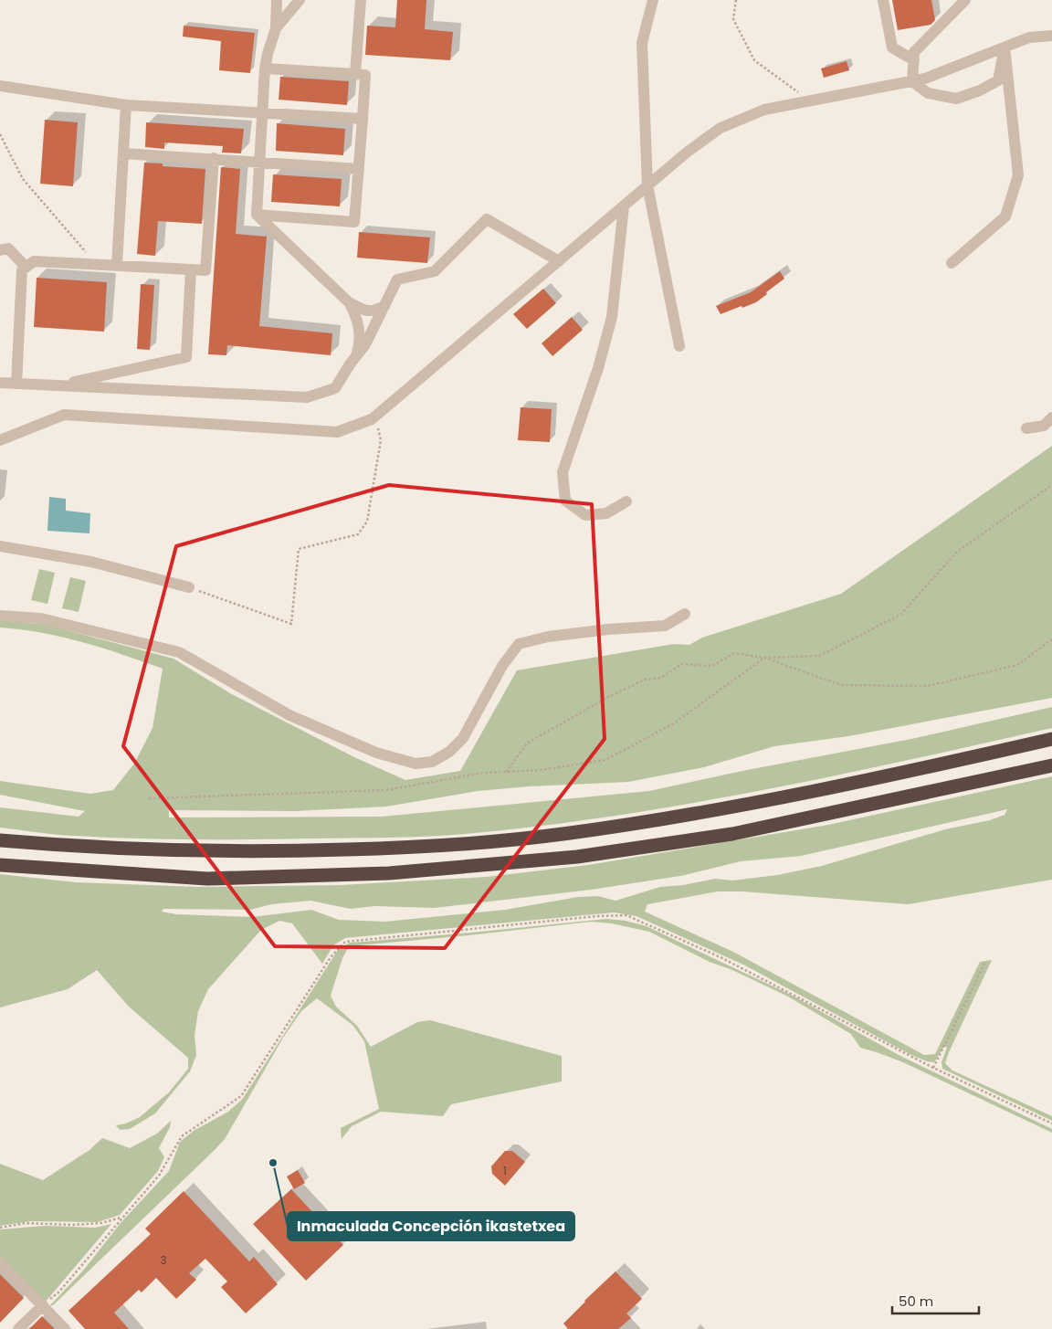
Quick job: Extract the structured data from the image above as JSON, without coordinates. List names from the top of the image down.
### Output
{
  "places": ["Inmaculada Concepción ikastetxea"],
  "house_numbers": ["1", "3"],
  "scale_bar": "50 m"
}
